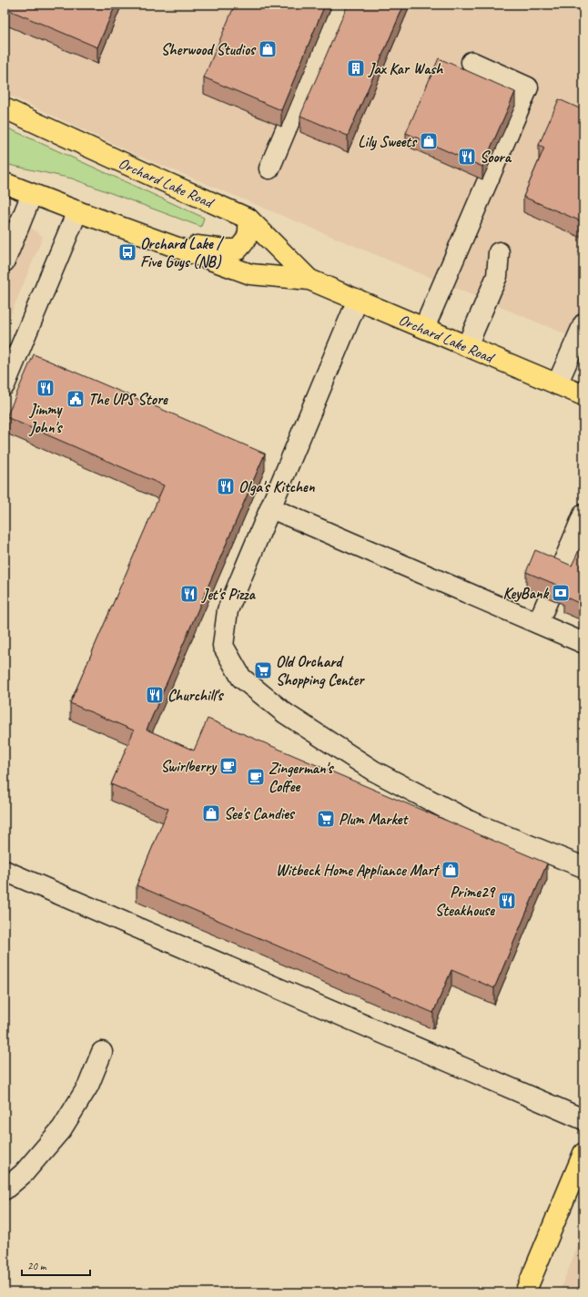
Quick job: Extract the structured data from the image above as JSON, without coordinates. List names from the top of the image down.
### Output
{
  "streets": {
    "main road": ["Orchard Lake Road"]
  },
  "places": {
    "shop": [
      "Sherwood Studios",
      "Lily Sweets",
      "See's Candies",
      "Witbeck Home Appliance Mart"
    ],
    "building": ["Jax Kar Wash"],
    "restaurant": [
      "Soora",
      "Jimmy John's",
      "Olga's Kitchen",
      "Jet's Pizza",
      "Churchill's",
      "Prime29 Steakhouse"
    ],
    "bus stop": ["Orchard Lake / Five Guys (NB)"],
    "public building": ["The UPS Store"],
    "bank": ["KeyBank"],
    "supermarket": ["Old Orchard Shopping Center", "Plum Market"],
    "cafe": ["Swirlberry", "Zingerman's Coffee"]
  },
  "scale_bar": "20 m"
}
